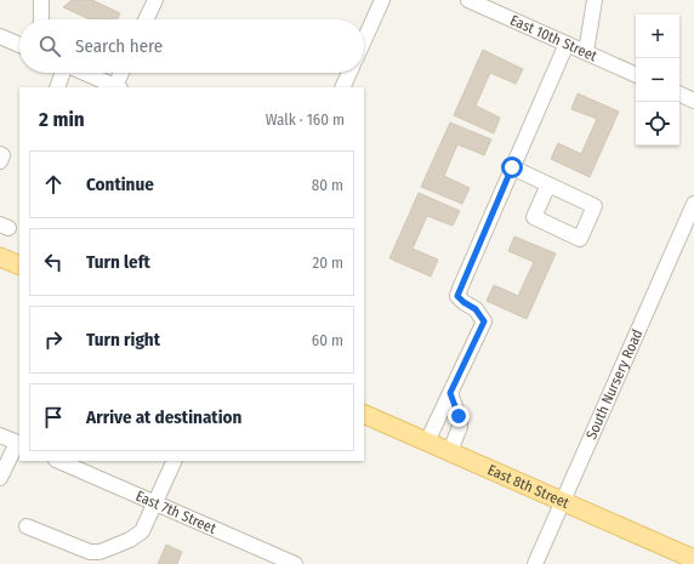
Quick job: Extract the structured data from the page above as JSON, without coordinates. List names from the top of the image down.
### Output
{
  "streets": {
    "main road": ["East 8th Street"],
    "street": ["East 10th Street", "South Nursery Road", "East 7th Street"]
  },
  "crossings": [
    ["South Nursery Road", "East 8th Street"]
  ],
  "page": {
    "map_buttons": ["+", "−"],
    "search": "Search here",
    "heading": ["2 min", "Walk · 160 m"],
    "list": [
      ["Continue", "80 m"],
      ["Turn left", "20 m"],
      ["Turn right", "60 m"],
      "Arrive at destination"
    ]
  }
}
